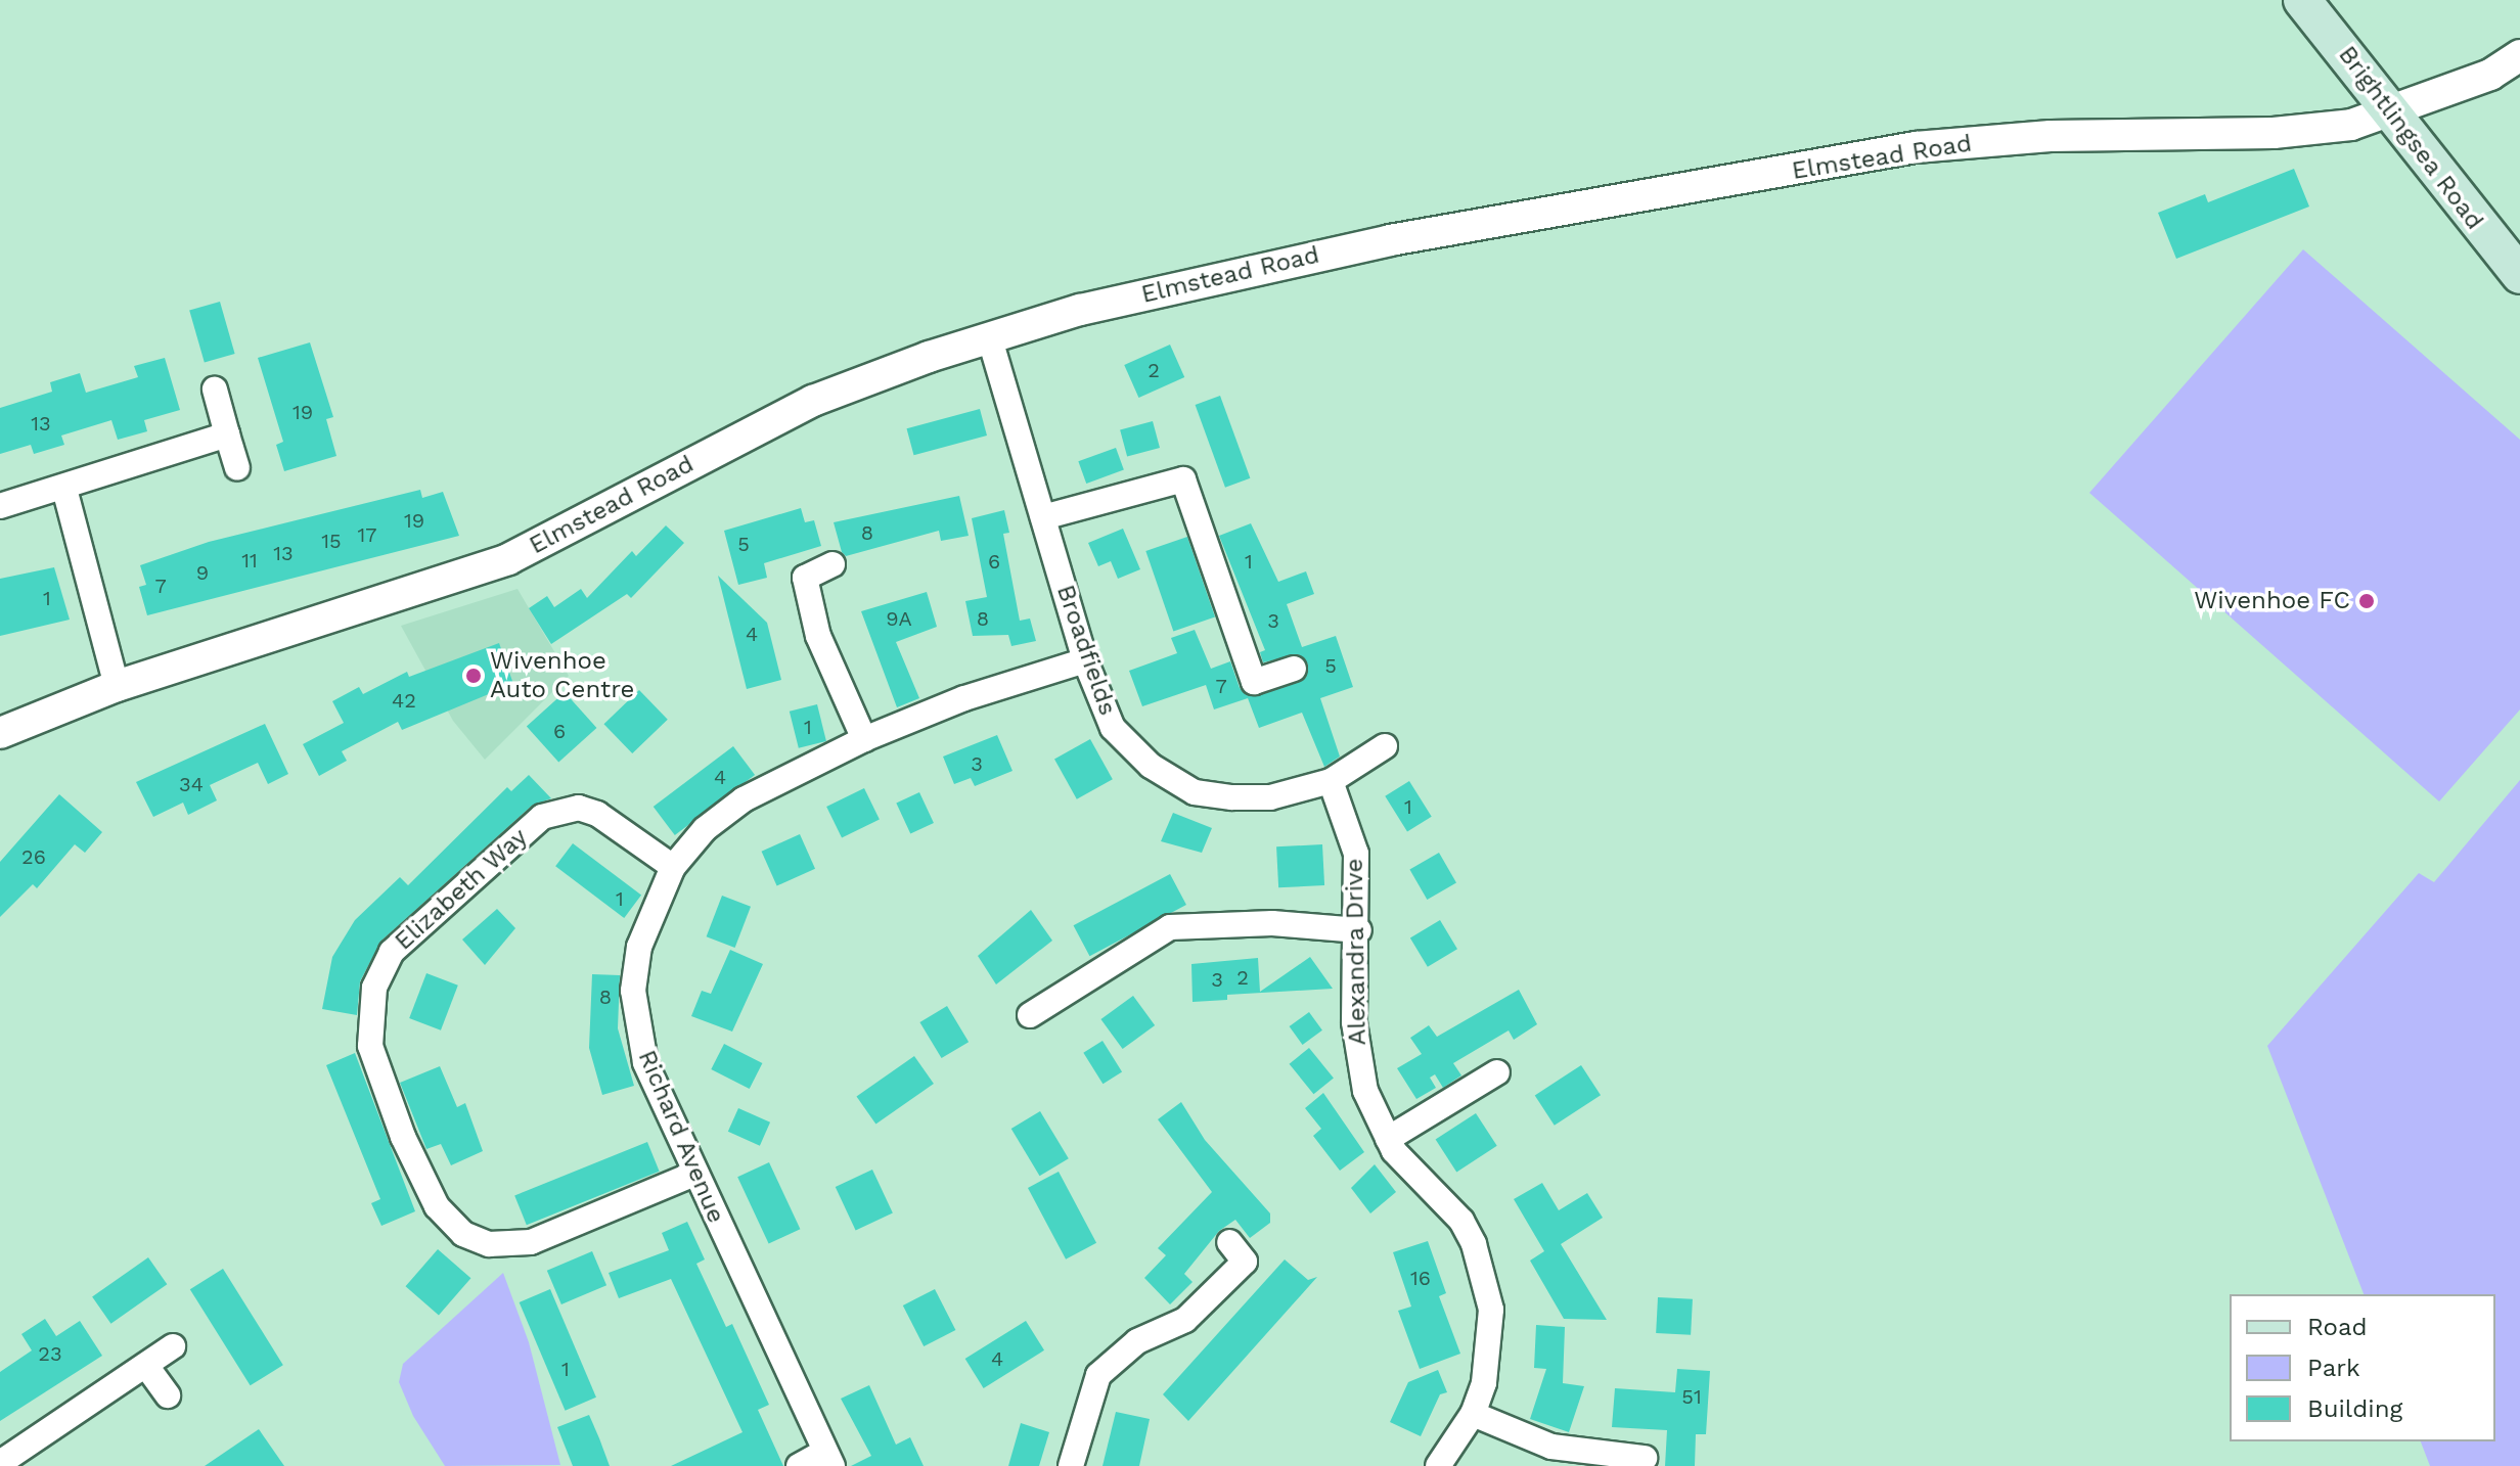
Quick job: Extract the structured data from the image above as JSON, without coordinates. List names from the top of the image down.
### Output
{
  "streets": {
    "main road": ["Brightlingsea Road"],
    "street": [
      "Elmstead Road",
      "Broadfields",
      "Elizabeth Way",
      "Alexandra Drive",
      "Richard Avenue"
    ]
  },
  "crossings": [
    ["Brightlingsea Road", "Elmstead Road"],
    ["Elmstead Road", "Broadfields"],
    ["Broadfields", "Alexandra Drive"],
    ["Broadfields", "Richard Avenue"],
    ["Elizabeth Way", "Richard Avenue"]
  ],
  "places": ["Wivenhoe FC", "Wivenhoe Auto Centre"],
  "house_numbers": [
    "2",
    "19",
    "13",
    "19",
    "8",
    "17",
    "15",
    "5",
    "13",
    "11",
    "6",
    "1",
    "9",
    "7",
    "1",
    "9A",
    "8",
    "3",
    "4",
    "5",
    "7",
    "42",
    "1",
    "6",
    "3",
    "4",
    "34",
    "1",
    "26",
    "1",
    "2",
    "3",
    "8",
    "16",
    "23",
    "4",
    "1",
    "51"
  ],
  "legend": ["Road", "Park", "Building"]
}
